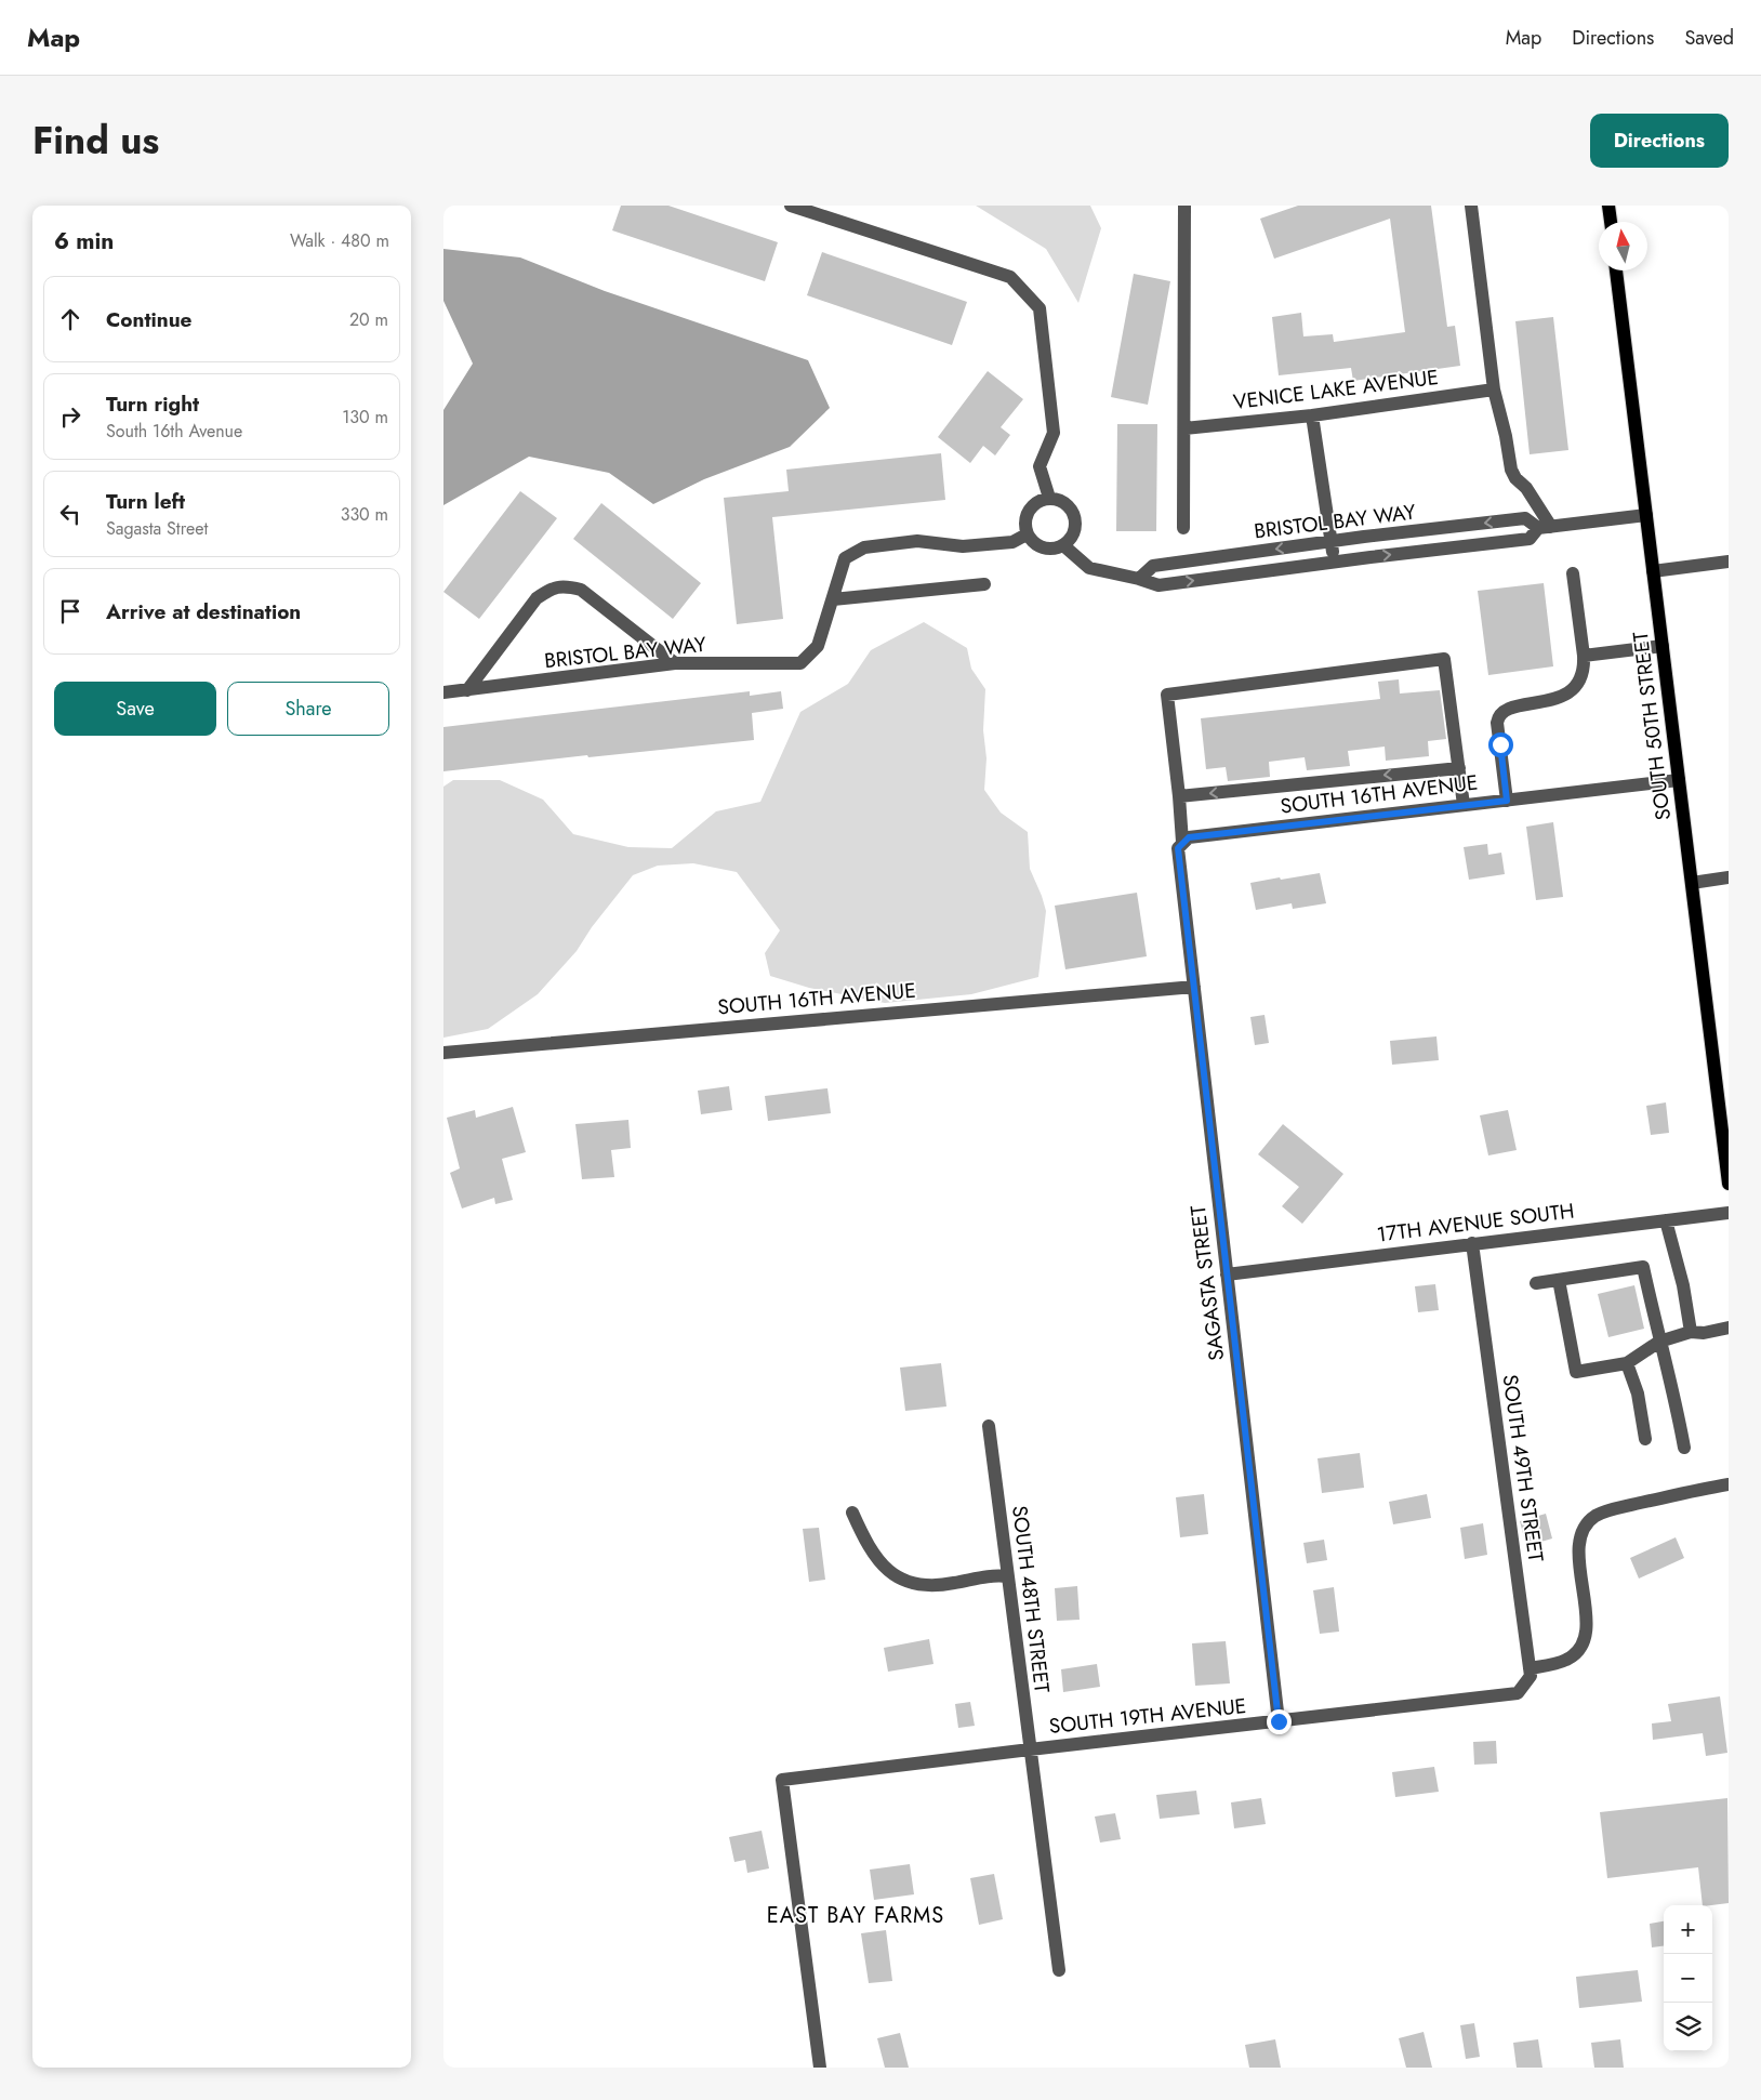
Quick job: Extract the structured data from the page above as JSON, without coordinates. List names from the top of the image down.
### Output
{
  "streets": {
    "main road": ["SOUTH 50TH STREET"],
    "street": [
      "VENICE LAKE AVENUE",
      "BRISTOL BAY WAY",
      "SOUTH 16TH AVENUE",
      "17TH AVENUE SOUTH",
      "SAGASTA STREET",
      "SOUTH 49TH STREET",
      "SOUTH 48TH STREET",
      "SOUTH 19TH AVENUE"
    ]
  },
  "crossings": [
    ["BRISTOL BAY WAY", "SOUTH 50TH STREET"],
    ["SOUTH 50TH STREET", "SOUTH 16TH AVENUE"],
    ["SOUTH 16TH AVENUE", "SAGASTA STREET"],
    ["17TH AVENUE SOUTH", "SAGASTA STREET"],
    ["17TH AVENUE SOUTH", "SOUTH 49TH STREET"],
    ["SAGASTA STREET", "SOUTH 19TH AVENUE"],
    ["SOUTH 49TH STREET", "SOUTH 19TH AVENUE"],
    ["SOUTH 48TH STREET", "SOUTH 19TH AVENUE"]
  ],
  "districts": ["EAST BAY FARMS"],
  "north": "top",
  "page": {
    "header": "Map",
    "nav": ["Map", "Directions", "Saved"],
    "title": "Find us",
    "buttons": [
      "Directions",
      ["Save", "Share"]
    ],
    "heading": ["6 min", "Walk · 480 m"],
    "list": [
      ["Continue", "20 m"],
      ["Turn right", "South 16th Avenue", "130 m"],
      ["Turn left", "Sagasta Street", "330 m"],
      "Arrive at destination"
    ],
    "map_buttons": ["+", "−"]
  }
}
